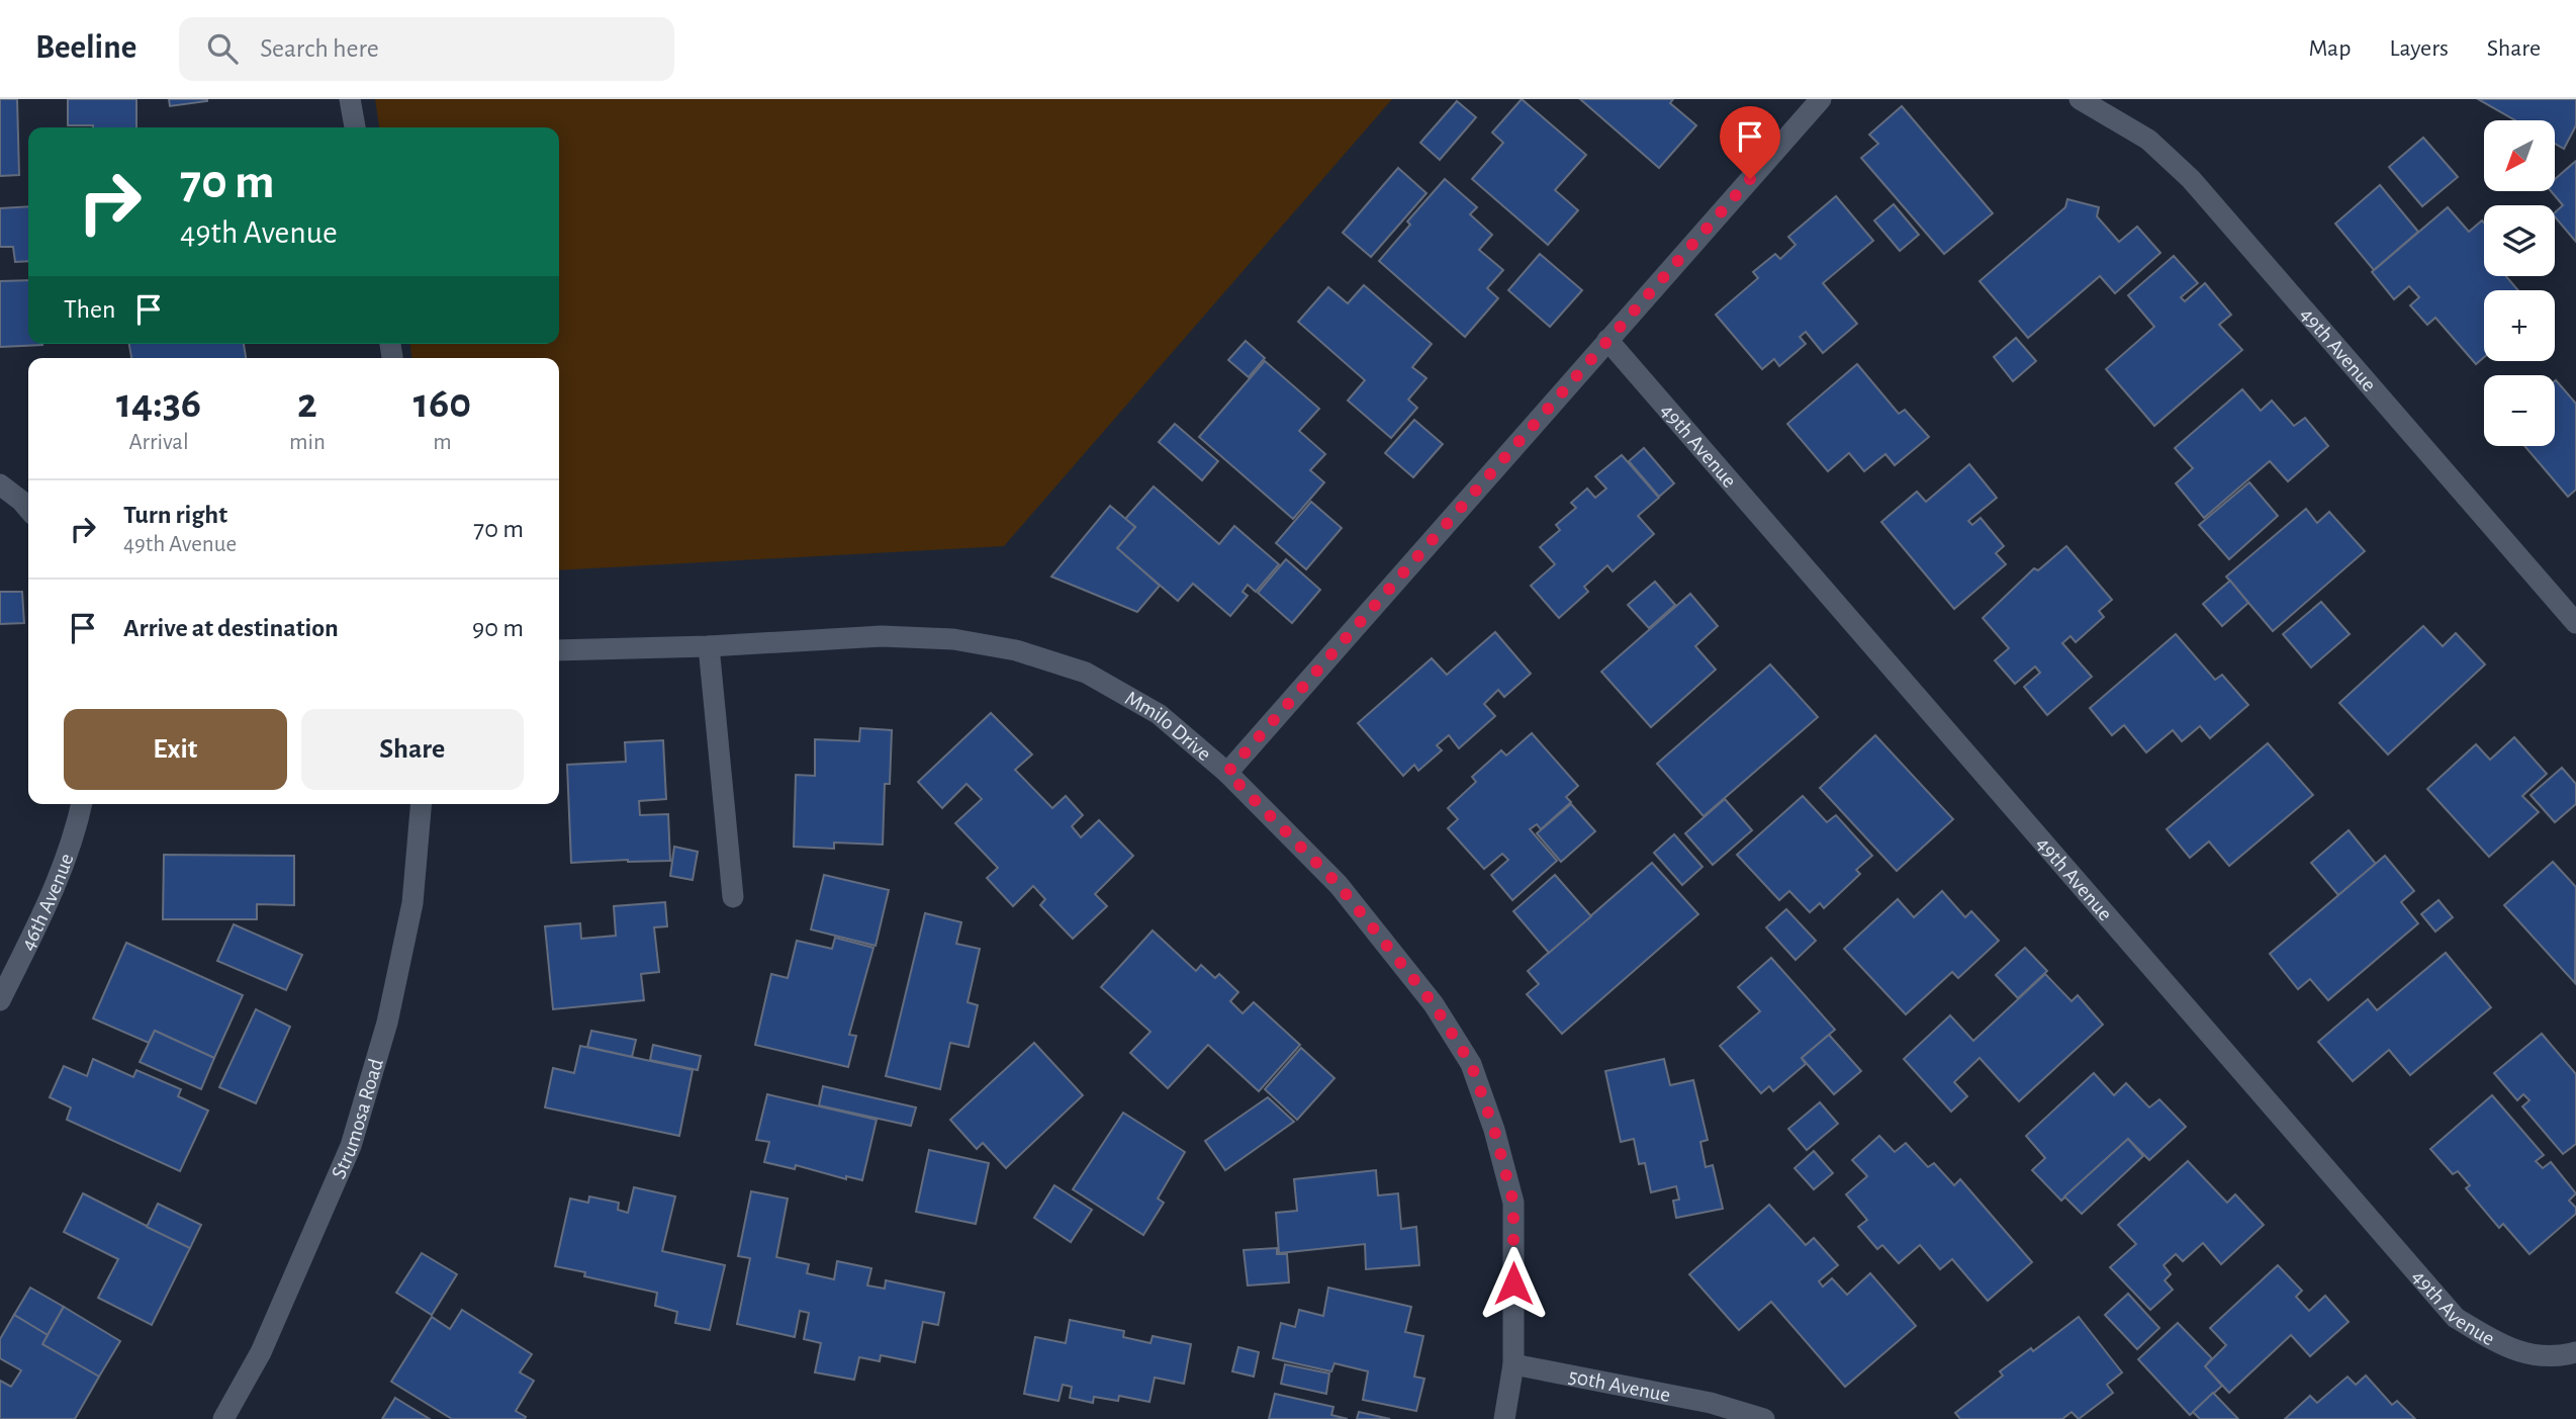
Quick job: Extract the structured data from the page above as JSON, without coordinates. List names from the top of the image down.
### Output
{
  "streets": {
    "street": [
      "49th Avenue",
      "Mmilo Drive",
      "46th Avenue",
      "Strumosa Road",
      "50th Avenue"
    ]
  },
  "crossings": [
    ["Mmilo Drive", "50th Avenue"]
  ],
  "north": "bottom left",
  "page": {
    "header": "Beeline",
    "search": "Search here",
    "nav": ["Map", "Layers", "Share"],
    "map_buttons": ["+", "−"],
    "turn": ["70 m", "49th Avenue"],
    "then": "Then",
    "eta": [
      "14:36",
      "Arrival",
      "2",
      "min",
      "160",
      "m"
    ],
    "list": [
      {
        "name": "Turn right",
        "note": "49th Avenue",
        "value": "70 m"
      },
      {
        "name": "Arrive at destination",
        "value": "90 m"
      }
    ],
    "buttons": ["Exit", "Share"]
  }
}
